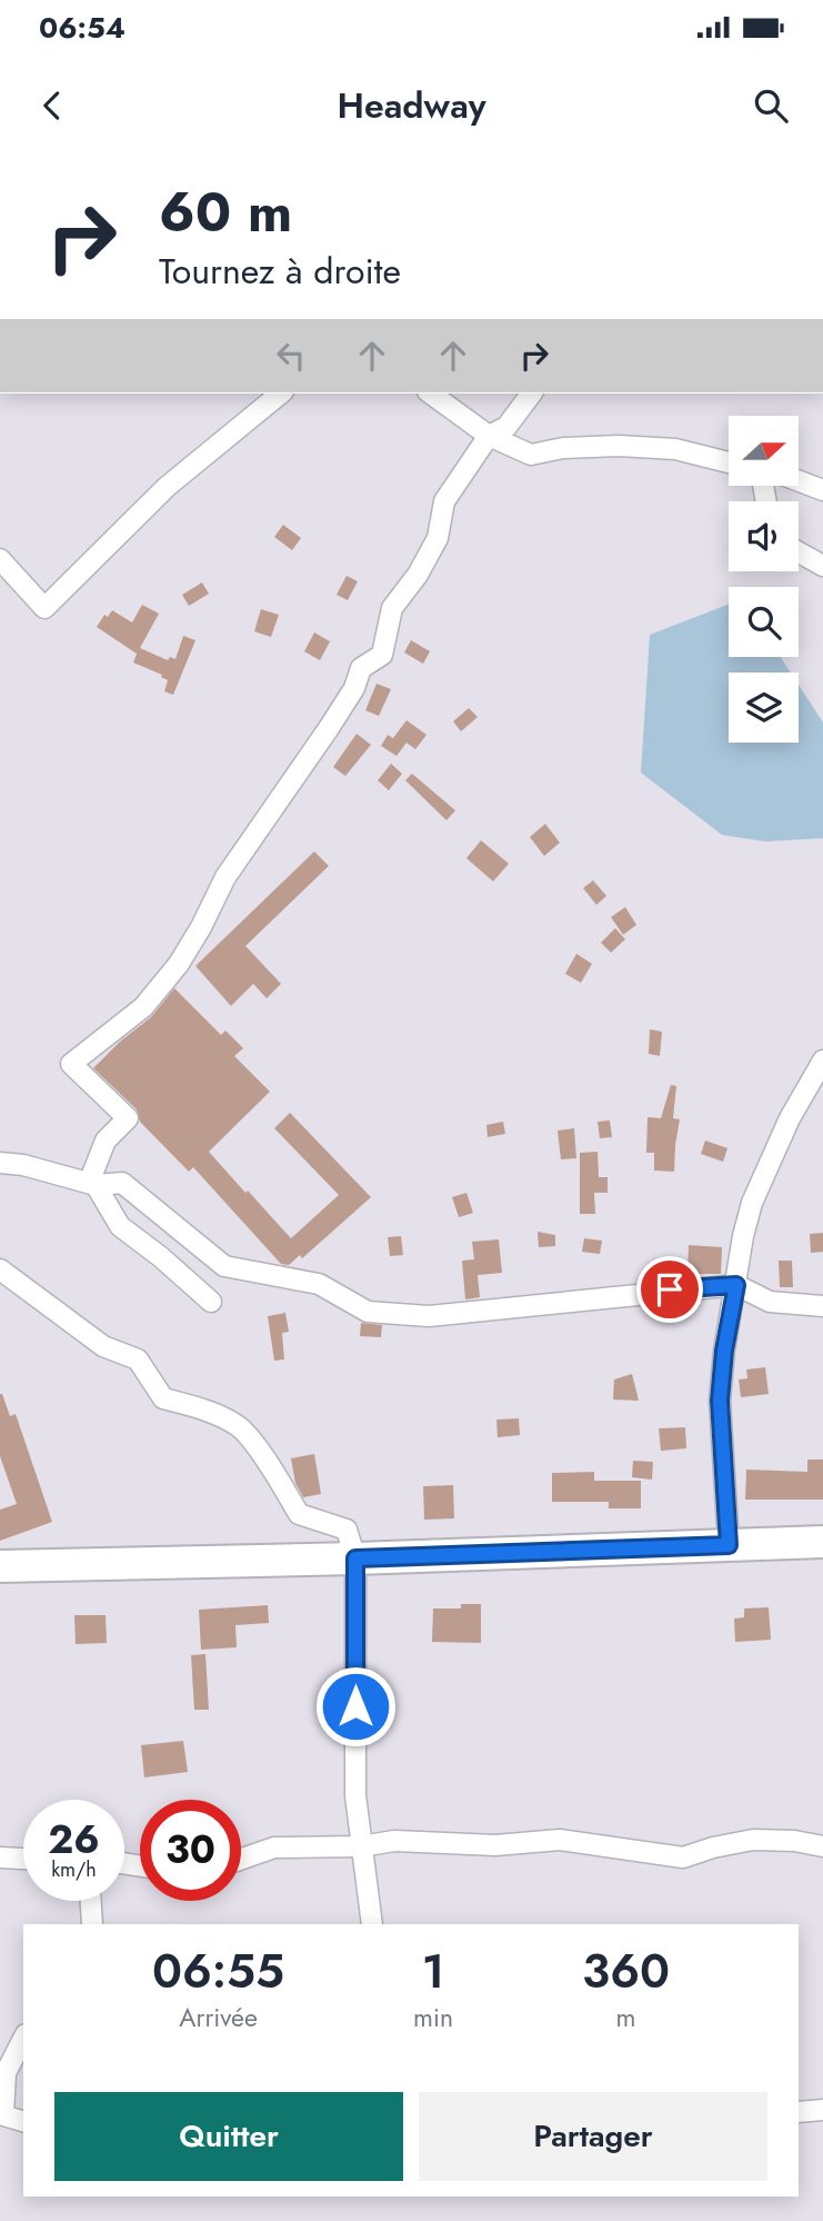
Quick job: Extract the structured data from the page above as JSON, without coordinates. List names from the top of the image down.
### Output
{
  "north": "right",
  "page": {
    "status": "06:54",
    "header": "Headway",
    "turn": ["60 m", "Tournez à droite"],
    "speed": "26 km/h",
    "limit": "30",
    "eta": [
      "06:55",
      "Arrivée",
      "1",
      "min",
      "360",
      "m"
    ],
    "buttons": ["Quitter", "Partager"]
  }
}
